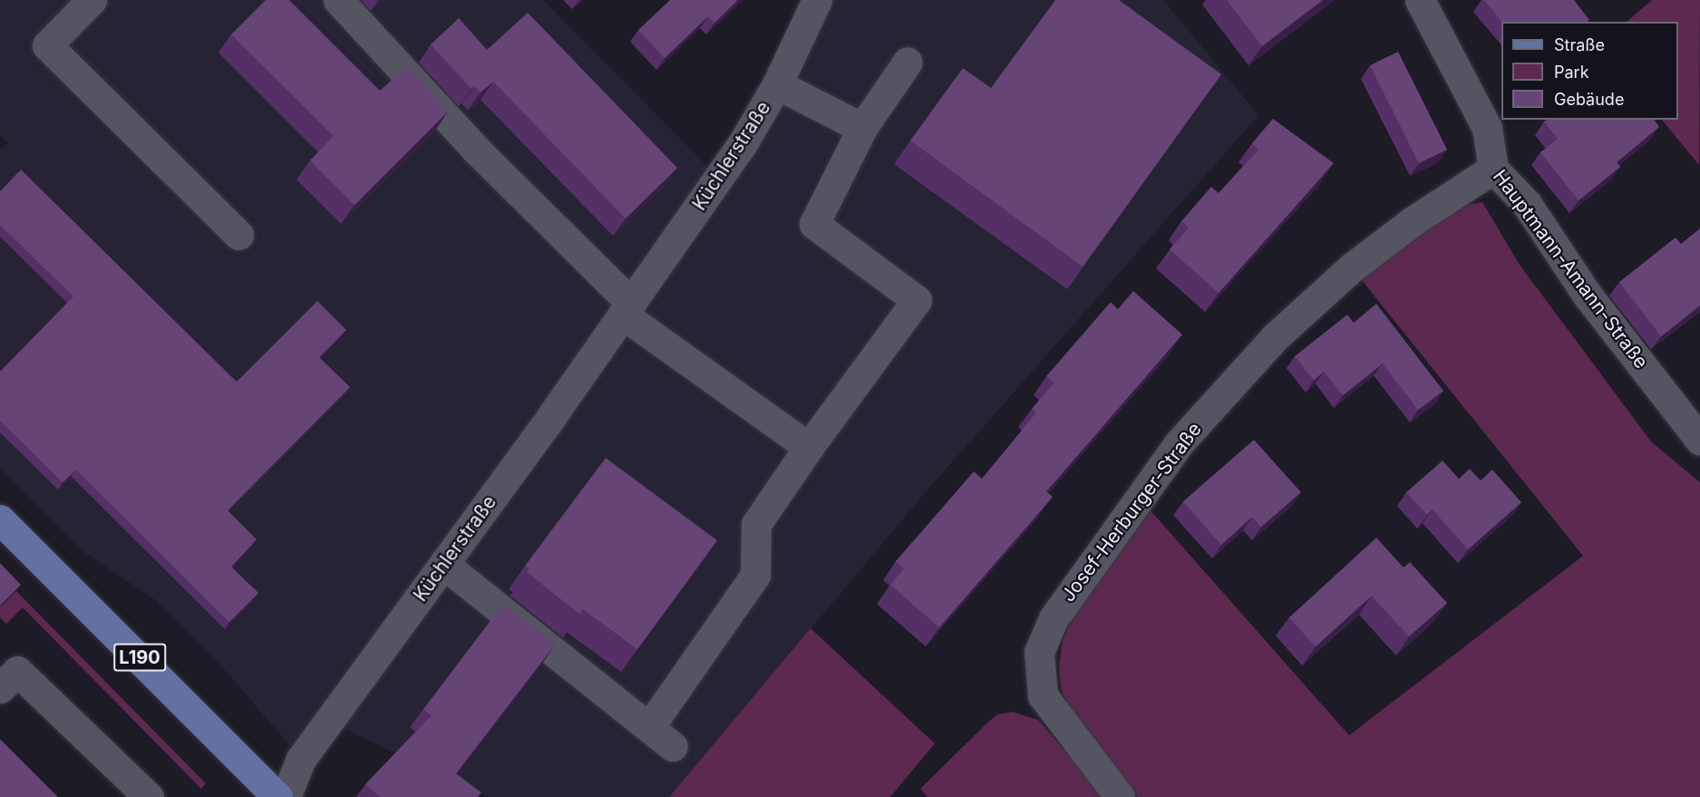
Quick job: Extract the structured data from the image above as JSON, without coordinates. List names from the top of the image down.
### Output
{
  "streets": {
    "main road": ["L190"],
    "street": ["Küchlerstraße", "Hauptmann-Amann-Straße", "Josef-Herburger-Straße"]
  },
  "crossings": [
    ["Hauptmann-Amann-Straße", "Josef-Herburger-Straße"]
  ],
  "legend": ["Straße", "Park", "Gebäude"]
}
